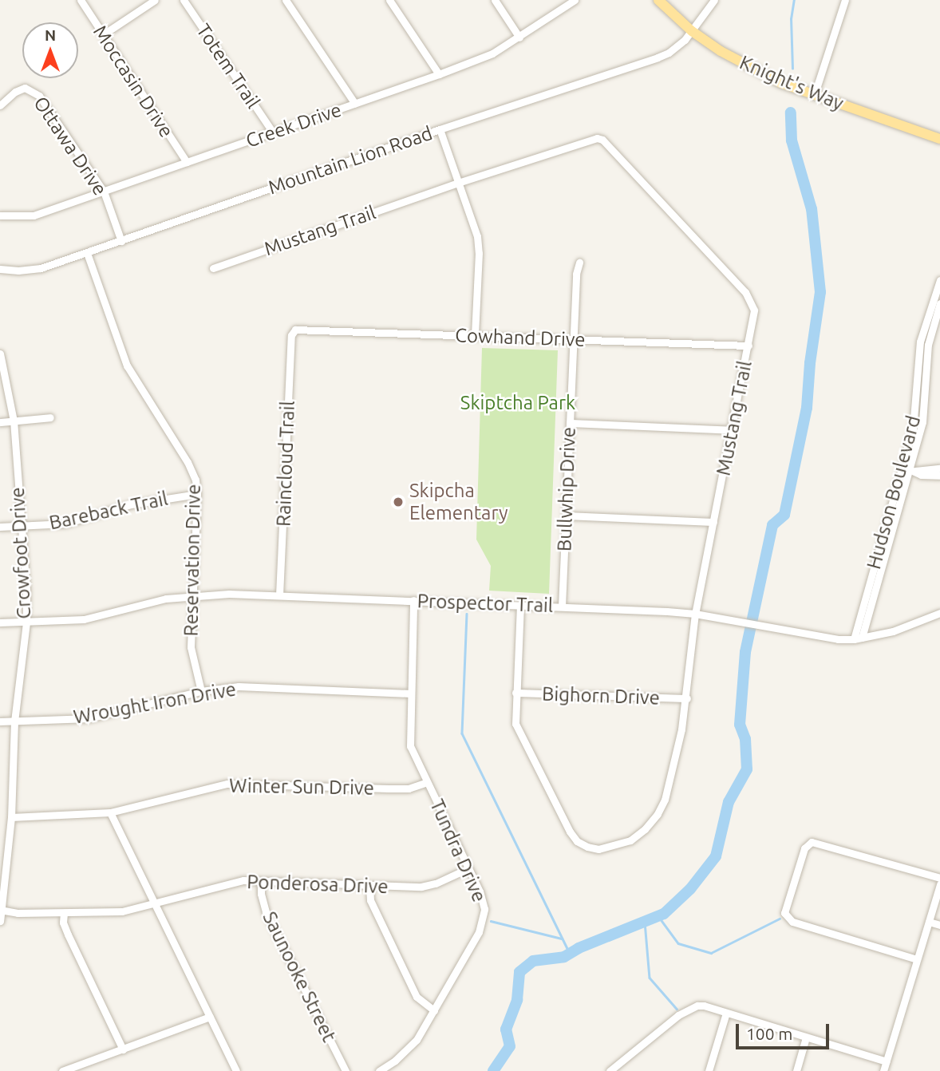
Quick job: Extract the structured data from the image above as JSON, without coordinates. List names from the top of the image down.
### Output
{
  "streets": {
    "main road": ["Knight's Way"],
    "street": [
      "Totem Trail",
      "Moccasin Drive",
      "Creek Drive",
      "Ottawa Drive",
      "Mountain Lion Road",
      "Mustang Trail",
      "Cowhand Drive",
      "Raincloud Trail",
      "Bullwhip Drive",
      "Hudson Boulevard",
      "Bareback Trail",
      "Crowfoot Drive",
      "Reservation Drive",
      "Prospector Trail",
      "Bighorn Drive",
      "Wrought Iron Drive",
      "Winter Sun Drive",
      "Tundra Drive",
      "Ponderosa Drive",
      "Saunooke Street"
    ]
  },
  "crossings": [
    ["Totem Trail", "Creek Drive"],
    ["Moccasin Drive", "Creek Drive"],
    ["Knight's Way", "Mountain Lion Road"],
    ["Creek Drive", "Ottawa Drive"],
    ["Ottawa Drive", "Mountain Lion Road"],
    ["Mountain Lion Road", "Reservation Drive"],
    ["Mustang Trail", "Cowhand Drive"],
    ["Mustang Trail", "Prospector Trail"],
    ["Mustang Trail", "Bighorn Drive"],
    ["Cowhand Drive", "Raincloud Trail"],
    ["Cowhand Drive", "Bullwhip Drive"],
    ["Raincloud Trail", "Prospector Trail"],
    ["Bullwhip Drive", "Prospector Trail"],
    ["Hudson Boulevard", "Prospector Trail"],
    ["Bareback Trail", "Crowfoot Drive"],
    ["Bareback Trail", "Reservation Drive"],
    ["Crowfoot Drive", "Prospector Trail"],
    ["Crowfoot Drive", "Wrought Iron Drive"],
    ["Crowfoot Drive", "Winter Sun Drive"],
    ["Crowfoot Drive", "Ponderosa Drive"],
    ["Reservation Drive", "Prospector Trail"],
    ["Reservation Drive", "Wrought Iron Drive"],
    ["Prospector Trail", "Tundra Drive"],
    ["Wrought Iron Drive", "Tundra Drive"],
    ["Winter Sun Drive", "Tundra Drive"],
    ["Tundra Drive", "Ponderosa Drive"],
    ["Ponderosa Drive", "Saunooke Street"]
  ],
  "parks": ["Skiptcha Park"],
  "places": ["Skipcha Elementary"],
  "scale_bar": "100 m",
  "north": "top"
}
